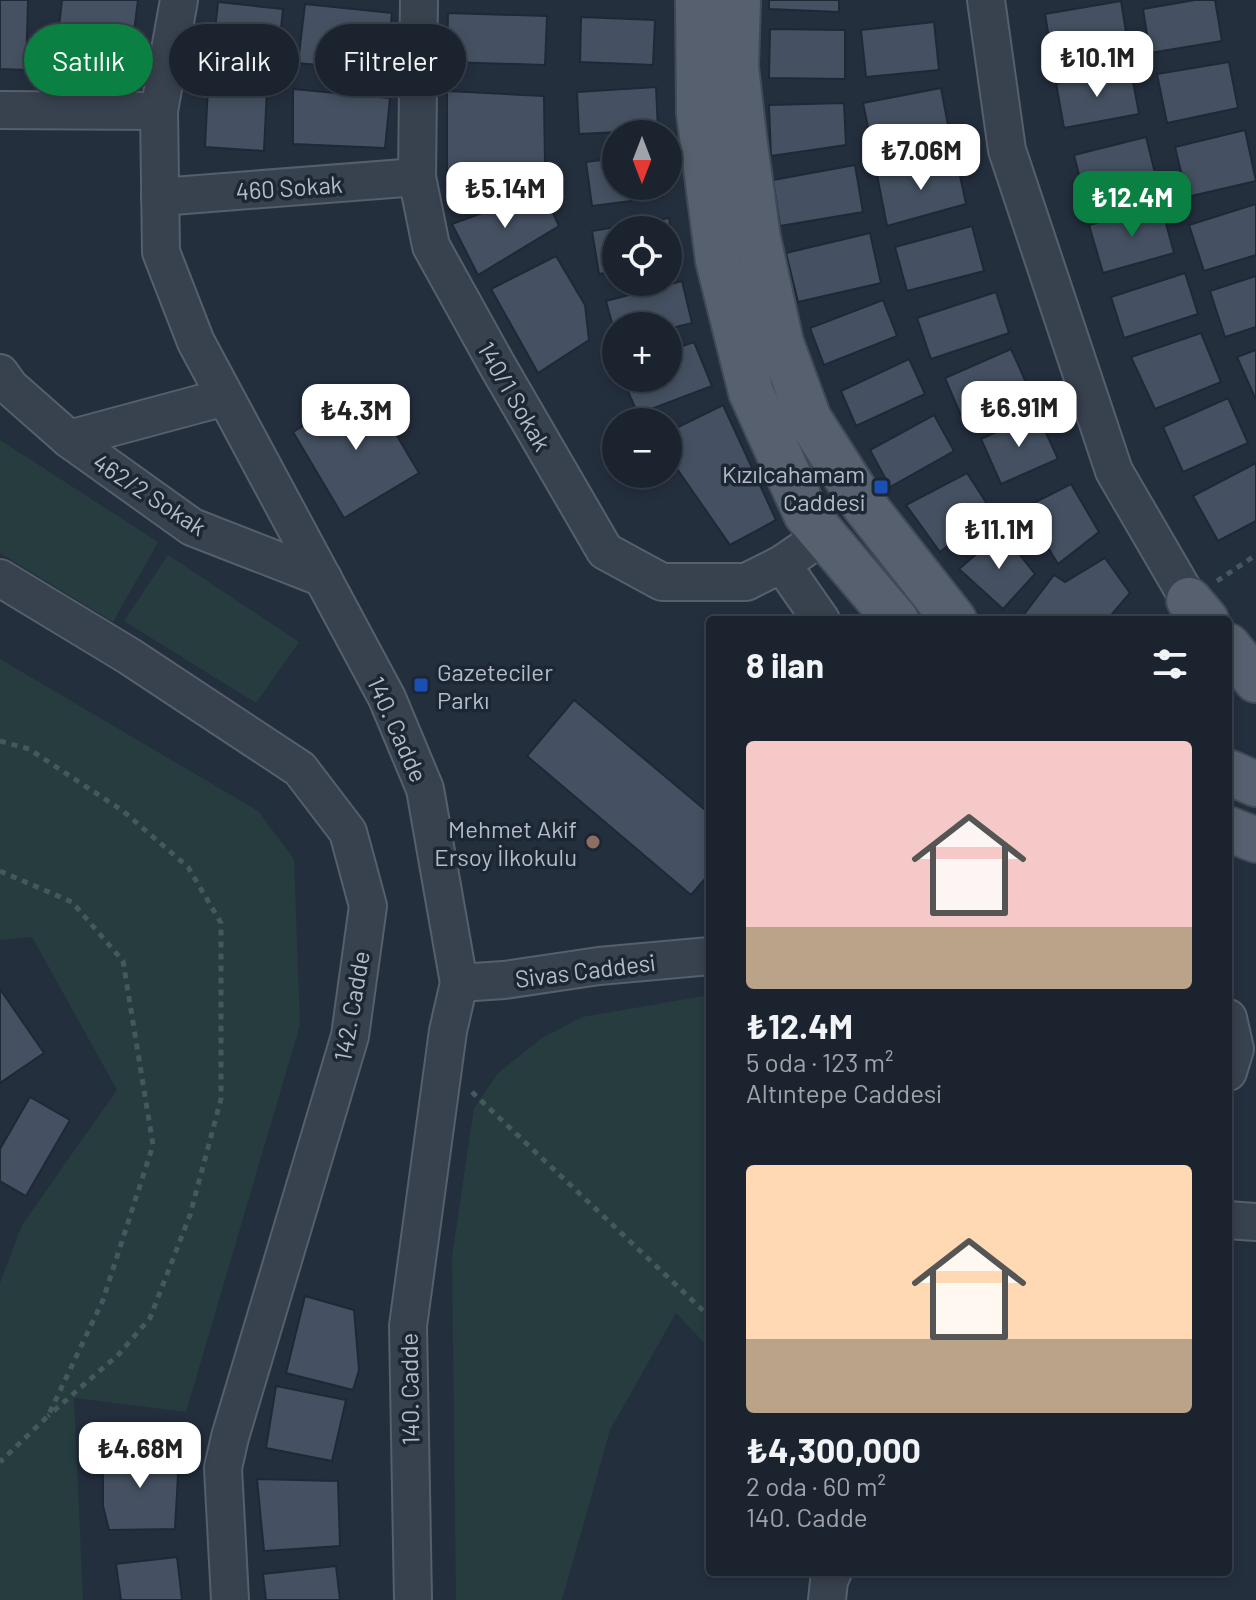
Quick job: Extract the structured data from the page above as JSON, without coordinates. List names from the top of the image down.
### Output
{
  "streets": {
    "street": [
      "460 Sokak",
      "140/1 Sokak",
      "462/2 Sokak",
      "140. Cadde",
      "Sivas Caddesi",
      "142. Cadde"
    ]
  },
  "crossings": [
    ["460 Sokak", "140/1 Sokak"],
    ["460 Sokak", "140. Cadde"],
    ["462/2 Sokak", "140. Cadde"],
    ["140. Cadde", "Sivas Caddesi"]
  ],
  "places": {
    "transit": ["Kızılcahamam Caddesi", "Gazeteciler Parkı"],
    "other": ["Mehmet Akif Ersoy İlkokulu"]
  },
  "north": "bottom",
  "page": {
    "chip": ["Satılık", "Kiralık", "Filtreler"],
    "price": [
      "₺10.1M",
      "₺7.06M",
      "₺5.14M",
      "₺12.4M",
      "₺6.91M",
      "₺4.3M",
      "₺11.1M",
      "₺4.68M"
    ],
    "map_buttons": ["+", "−"],
    "heading": "8 ilan",
    "list": [
      {
        "name": "₺12.4M",
        "note": "5 oda · 123 m² · Altıntepe Caddesi"
      },
      {
        "name": "₺4,300,000",
        "note": "2 oda · 60 m² · 140. Cadde"
      }
    ]
  }
}
